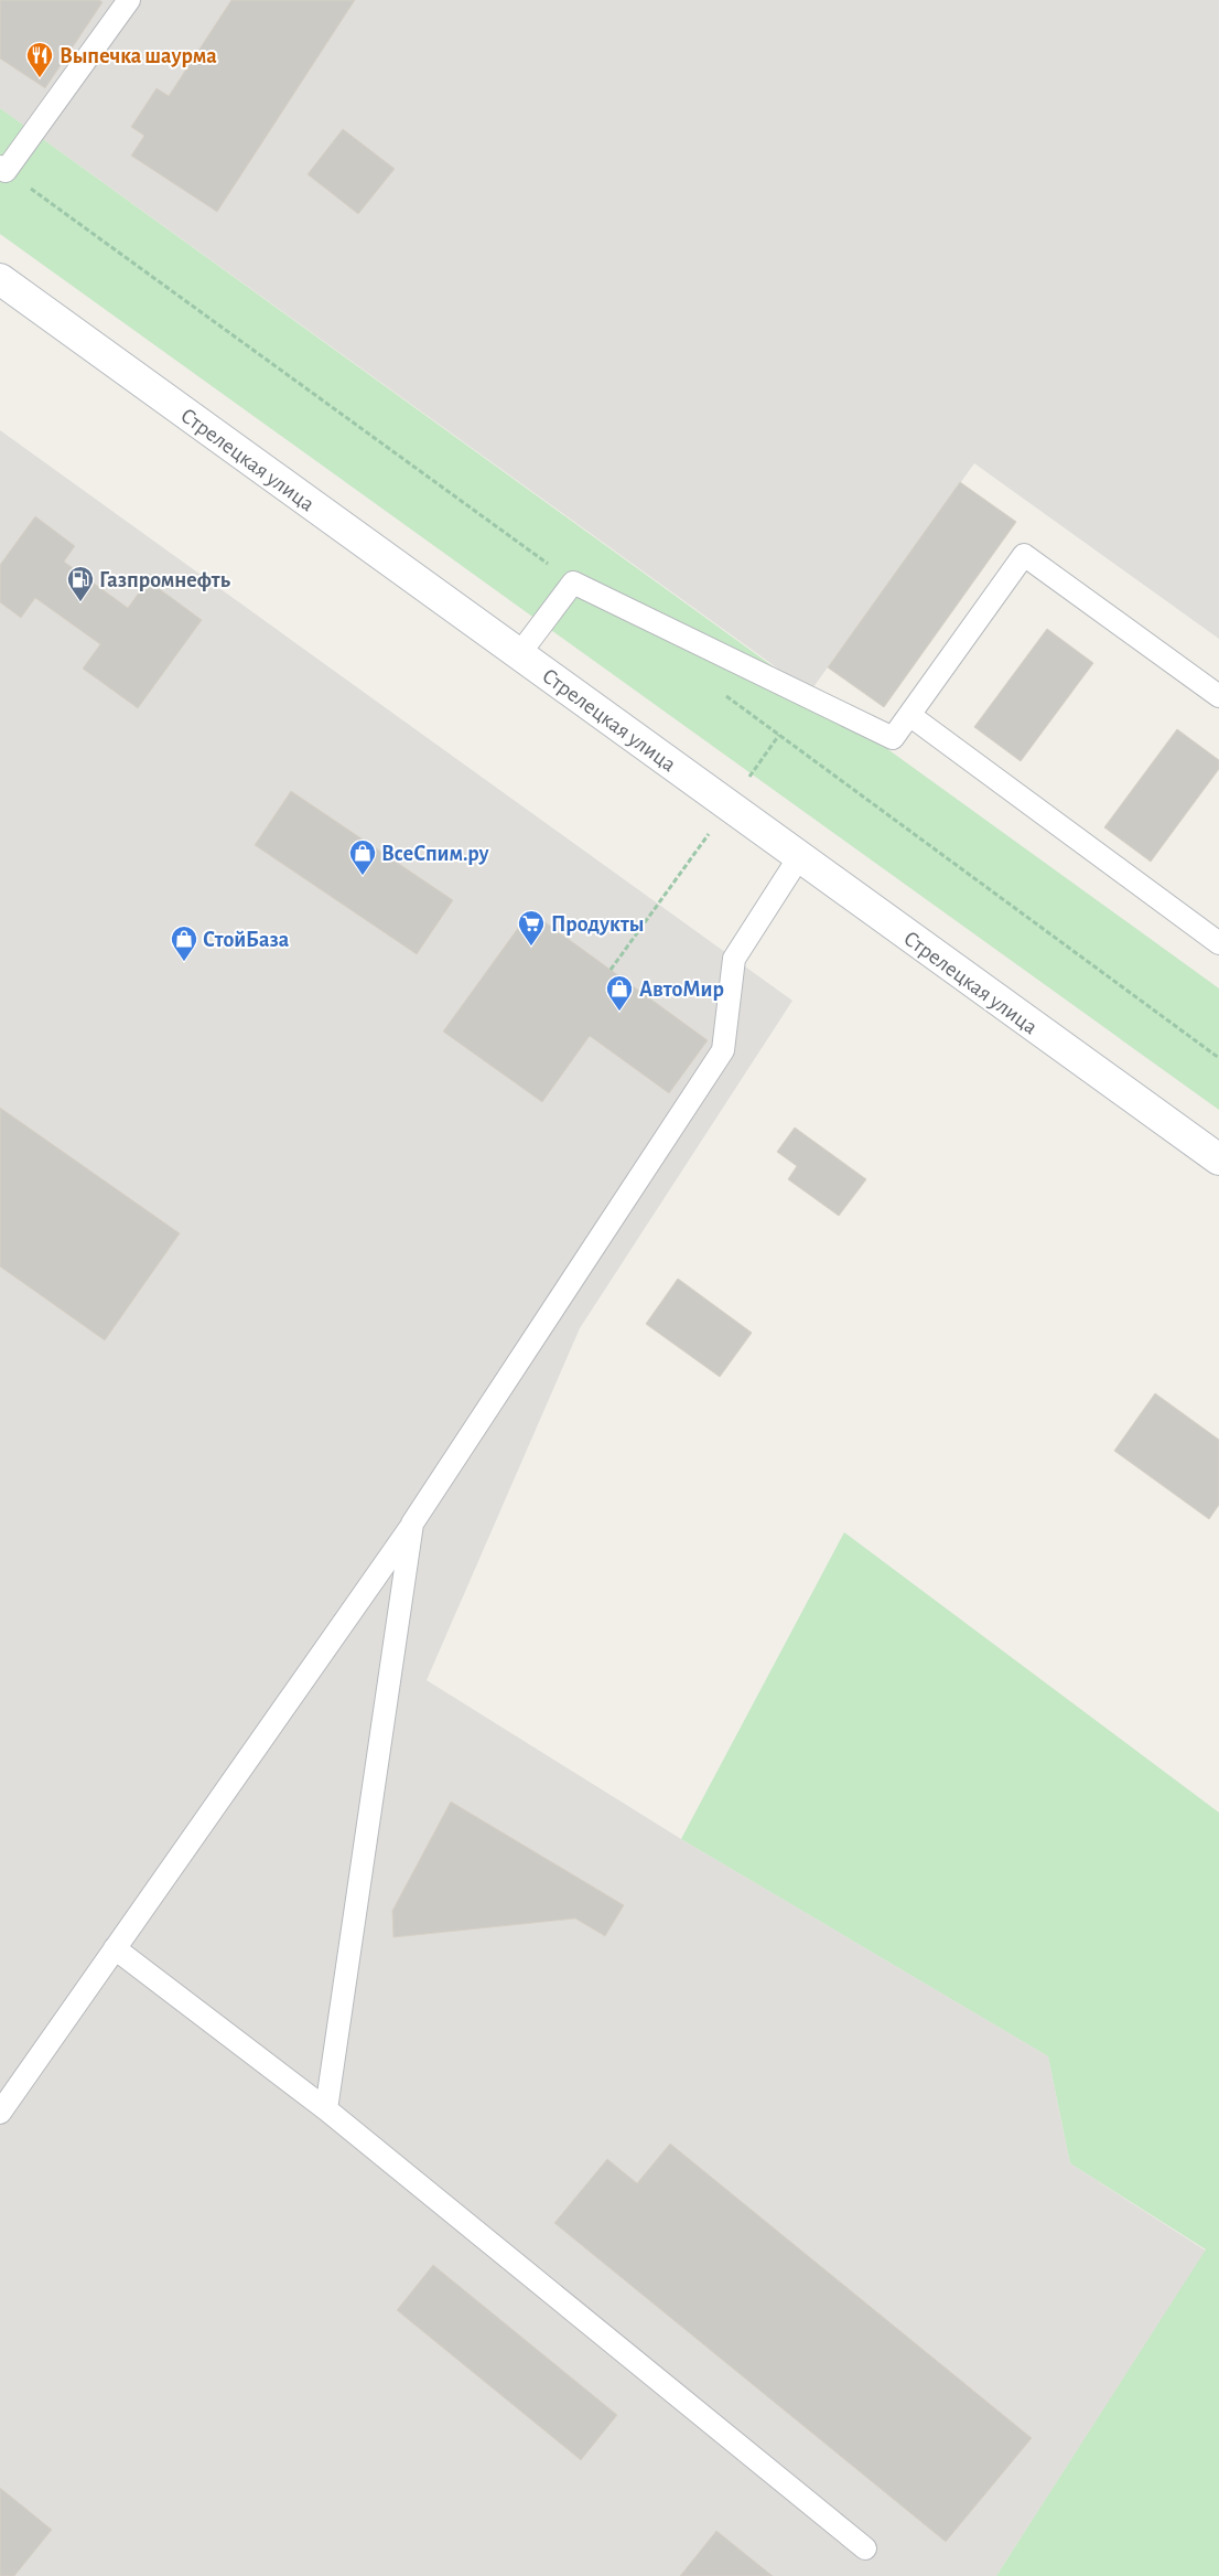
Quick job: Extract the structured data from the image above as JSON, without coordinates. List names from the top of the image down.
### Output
{
  "streets": {
    "main road": ["Стрелецкая улица"]
  },
  "places": {
    "restaurant": ["Выпечка шаурма"],
    "fuel station": ["Газпромнефть"],
    "shop": ["ВсеСпим.ру", "СтойБаза", "АвтоМир"],
    "supermarket": ["Продукты"]
  }
}
